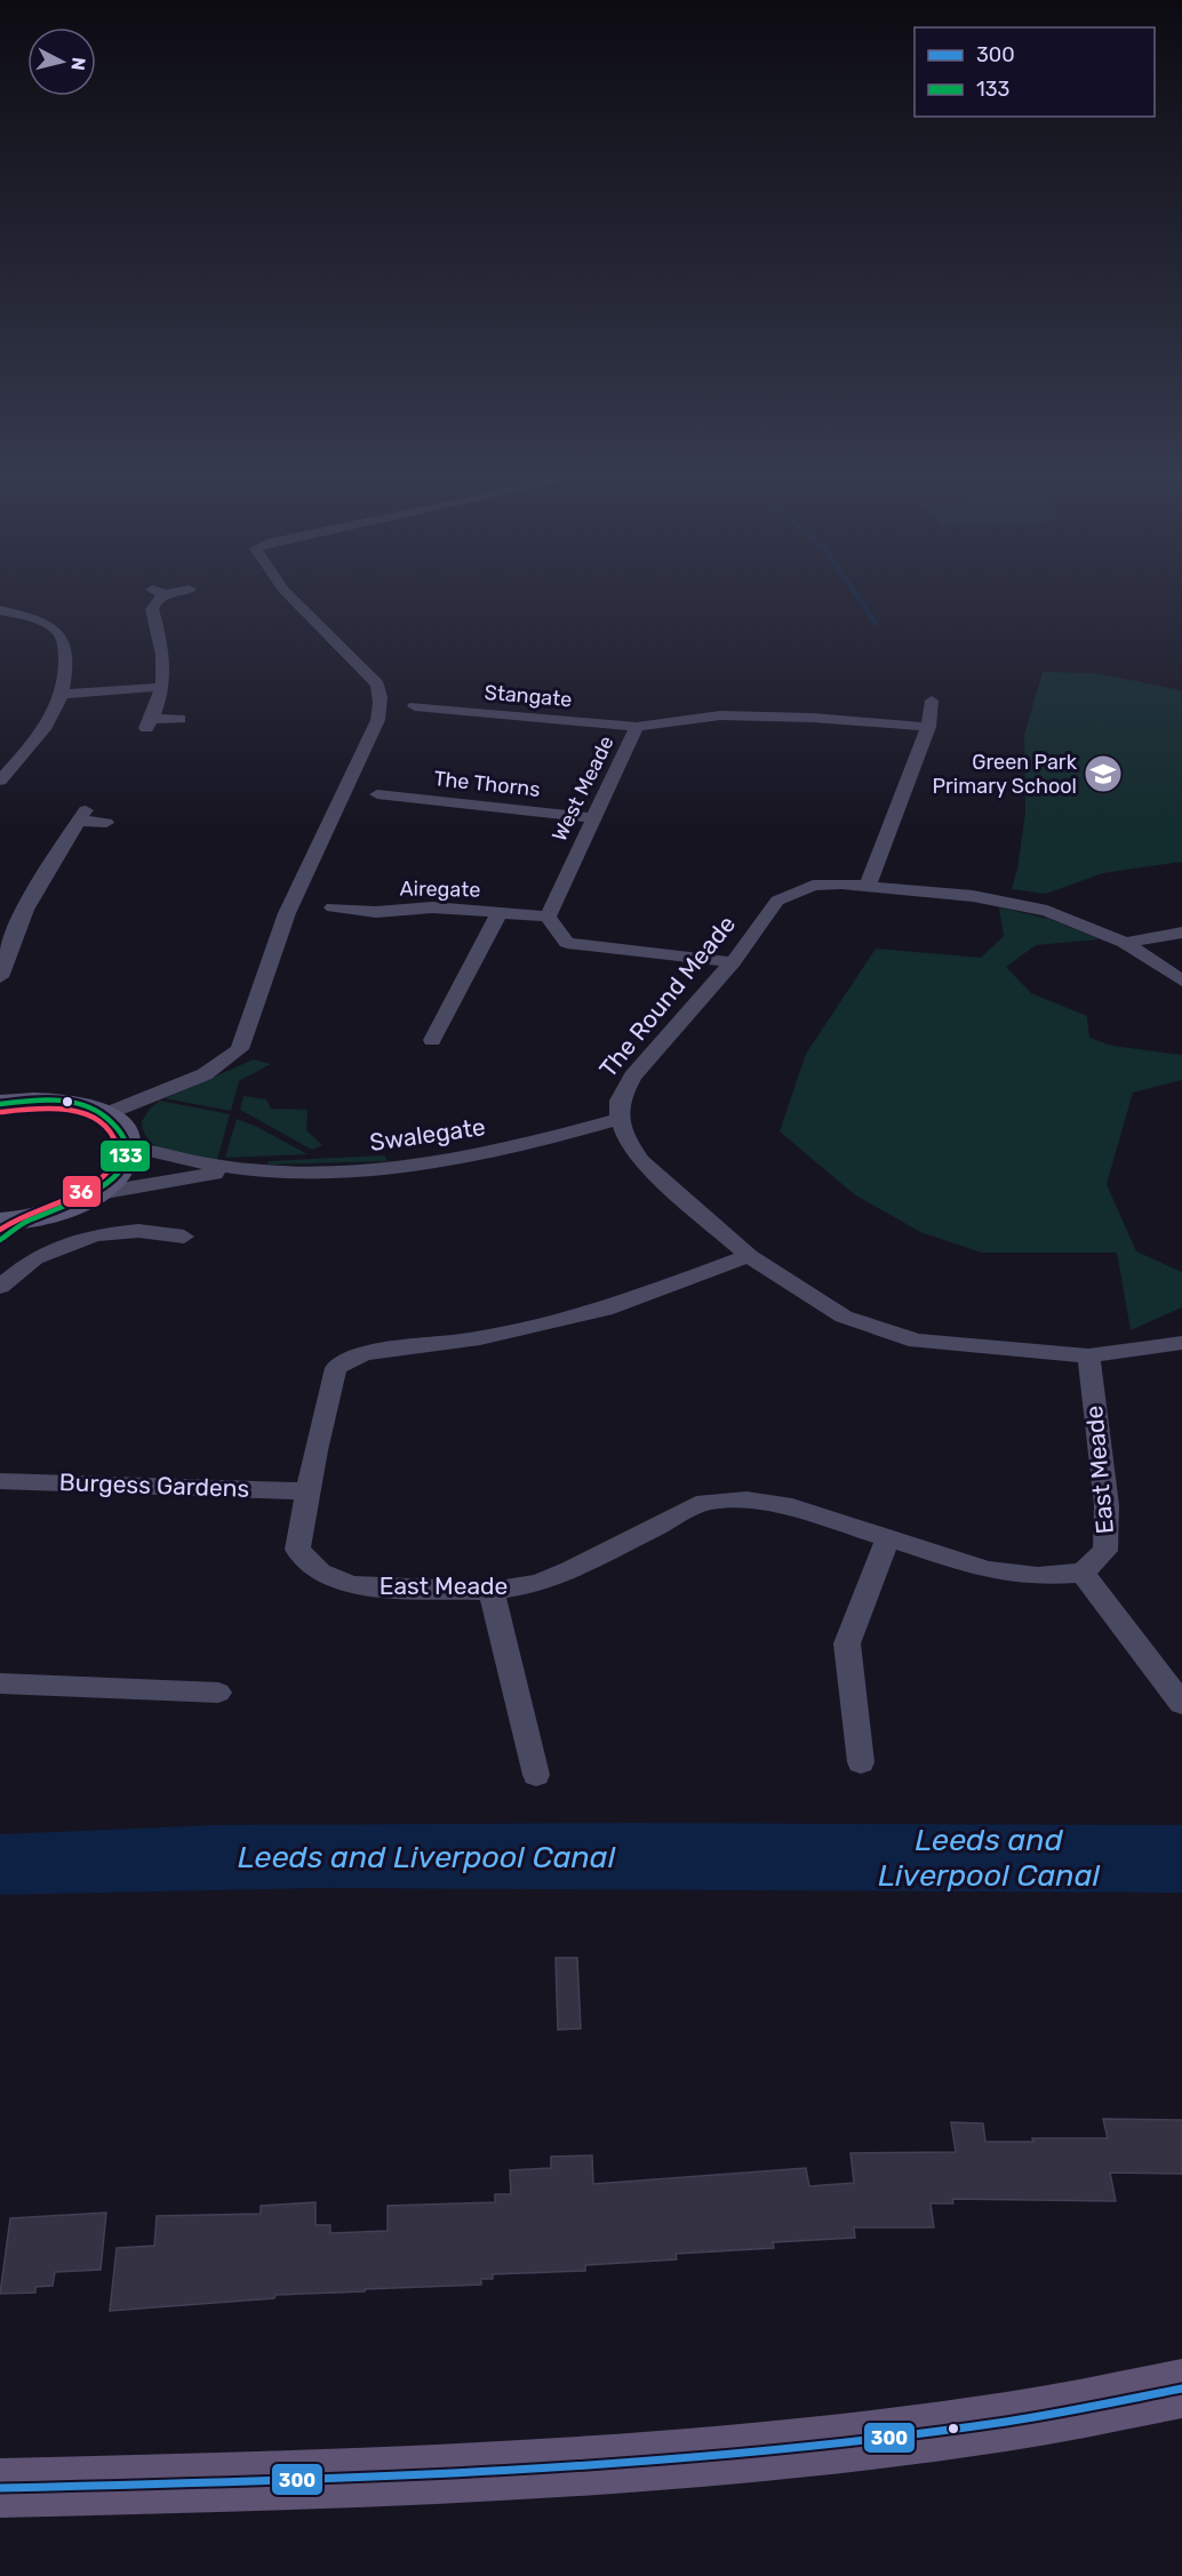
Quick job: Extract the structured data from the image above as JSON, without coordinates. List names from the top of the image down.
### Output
{
  "streets": {
    "street": [
      "Stangate",
      "The Thorns",
      "West Meade",
      "Airegate",
      "The Round Meade",
      "Swalegate",
      "East Meade",
      "Burgess Gardens"
    ]
  },
  "crossings": [
    ["Stangate", "West Meade"],
    ["The Thorns", "West Meade"],
    ["West Meade", "Airegate"],
    ["The Round Meade", "Swalegate"],
    ["The Round Meade", "East Meade"],
    ["East Meade", "Burgess Gardens"]
  ],
  "water": ["Leeds and Liverpool Canal"],
  "places": {
    "school or university": ["Green Park Primary School"]
  },
  "lines": ["transit line 133", "transit line 36", "transit line 300"],
  "legend": ["300", "133"],
  "north": "right"
}
